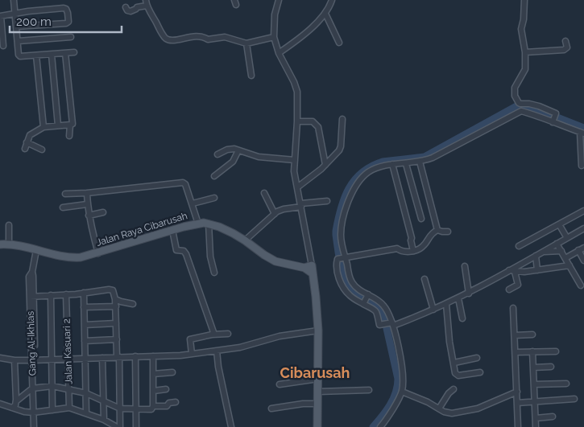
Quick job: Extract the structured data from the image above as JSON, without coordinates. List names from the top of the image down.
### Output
{
  "streets": {
    "main road": ["Jalan Raya Cibarusah"],
    "street": ["Gang Al-Ikhlas", "Jalan Kasuari 2"]
  },
  "crossings": [
    ["Jalan Raya Cibarusah", "Gang Al-Ikhlas"]
  ],
  "districts": ["Cibarusah"],
  "scale_bar": "200 m"
}
